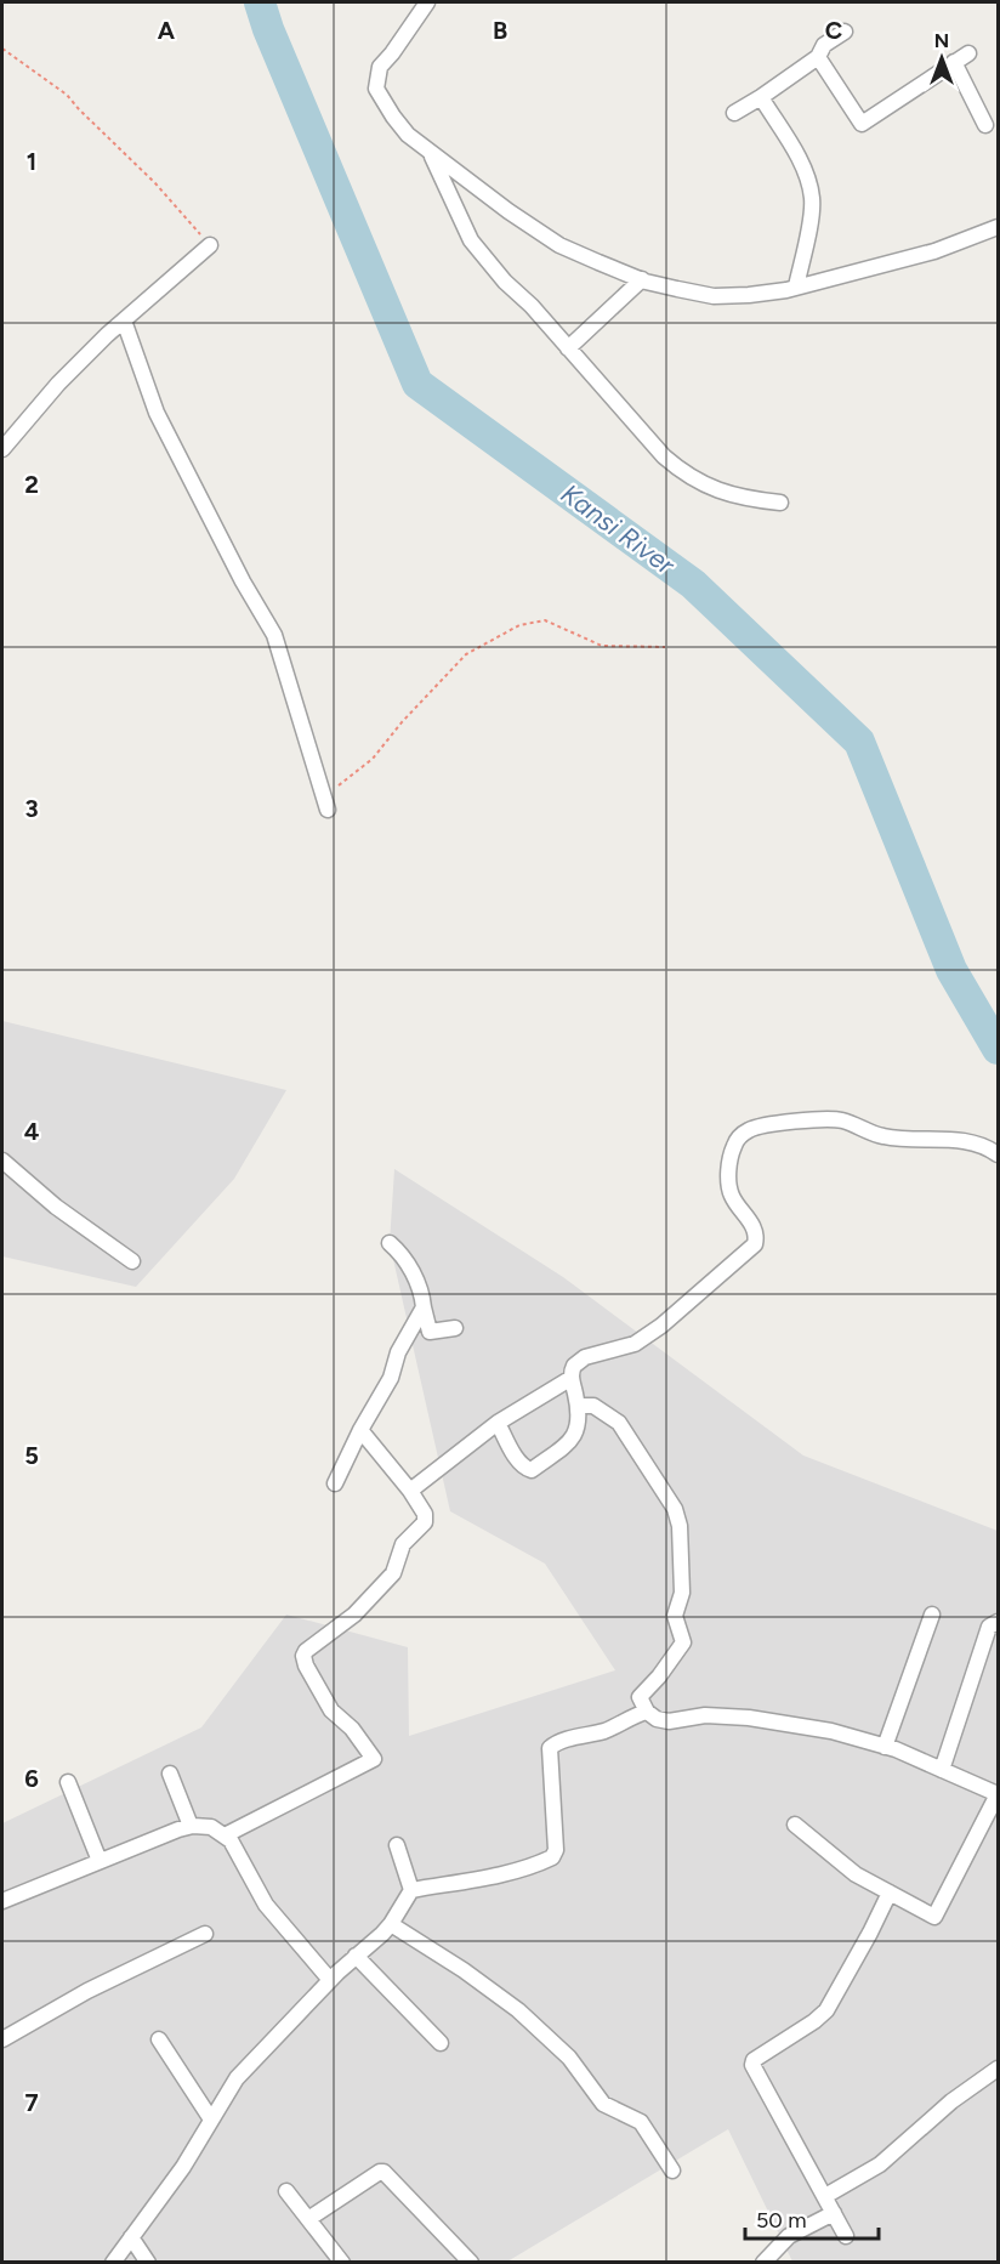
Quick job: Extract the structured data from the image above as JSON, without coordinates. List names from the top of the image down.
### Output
{
  "water": ["Kansi River"],
  "scale_bar": "50 m",
  "north": "top",
  "grid": {
    "columns": ["A", "B", "C"],
    "rows": [
      "1",
      "2",
      "3",
      "4",
      "5",
      "6",
      "7"
    ]
  }
}
